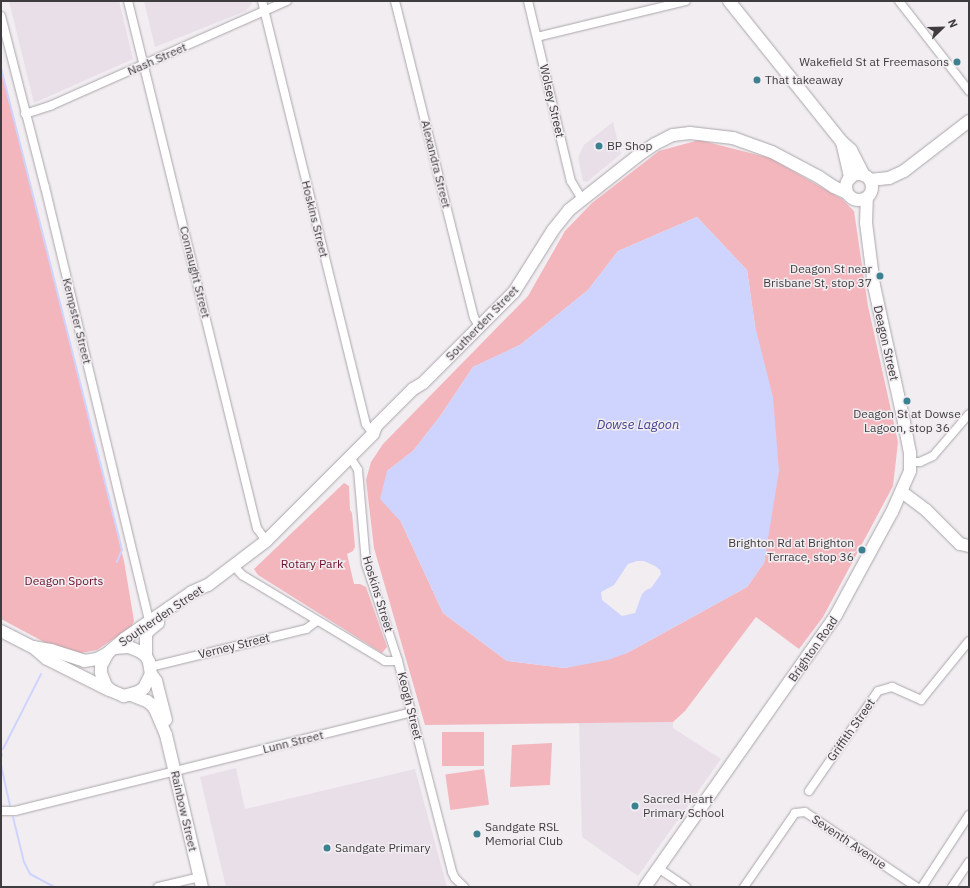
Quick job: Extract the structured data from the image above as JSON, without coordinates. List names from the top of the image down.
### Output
{
  "streets": {
    "main road": [
      "Southerden Street",
      "Deagon Street",
      "Brighton Road",
      "Rainbow Street"
    ],
    "street": [
      "Nash Street",
      "Wolsey Street",
      "Alexandra Street",
      "Hoskins Street",
      "Connaught Street",
      "Kempster Street",
      "Verney Street",
      "Keogh Street",
      "Griffith Street",
      "Lunn Street",
      "Seventh Avenue"
    ]
  },
  "crossings": [
    ["Nash Street", "Hoskins Street"],
    ["Nash Street", "Connaught Street"],
    ["Nash Street", "Kempster Street"],
    ["Wolsey Street", "Southerden Street"],
    ["Alexandra Street", "Southerden Street"],
    ["Hoskins Street", "Southerden Street"],
    ["Hoskins Street", "Keogh Street"],
    ["Connaught Street", "Southerden Street"],
    ["Kempster Street", "Southerden Street"],
    ["Southerden Street", "Deagon Street"],
    ["Southerden Street", "Verney Street"],
    ["Southerden Street", "Keogh Street"],
    ["Southerden Street", "Rainbow Street"],
    ["Deagon Street", "Brighton Road"],
    ["Verney Street", "Keogh Street"],
    ["Verney Street", "Rainbow Street"],
    ["Keogh Street", "Lunn Street"],
    ["Lunn Street", "Rainbow Street"]
  ],
  "water": ["Dowse Lagoon"],
  "parks": ["Rotary Park", "Deagon Sports"],
  "places": [
    "Wakefield St at Freemasons",
    "That takeaway",
    "BP Shop",
    "Deagon St near Brisbane St, stop 37",
    "Deagon St at Dowse Lagoon, stop 36",
    "Brighton Rd at Brighton Terrace, stop 36",
    "Sacred Heart Primary School",
    "Sandgate RSL Memorial Club",
    "Sandgate Primary"
  ],
  "north": "top right"
}
